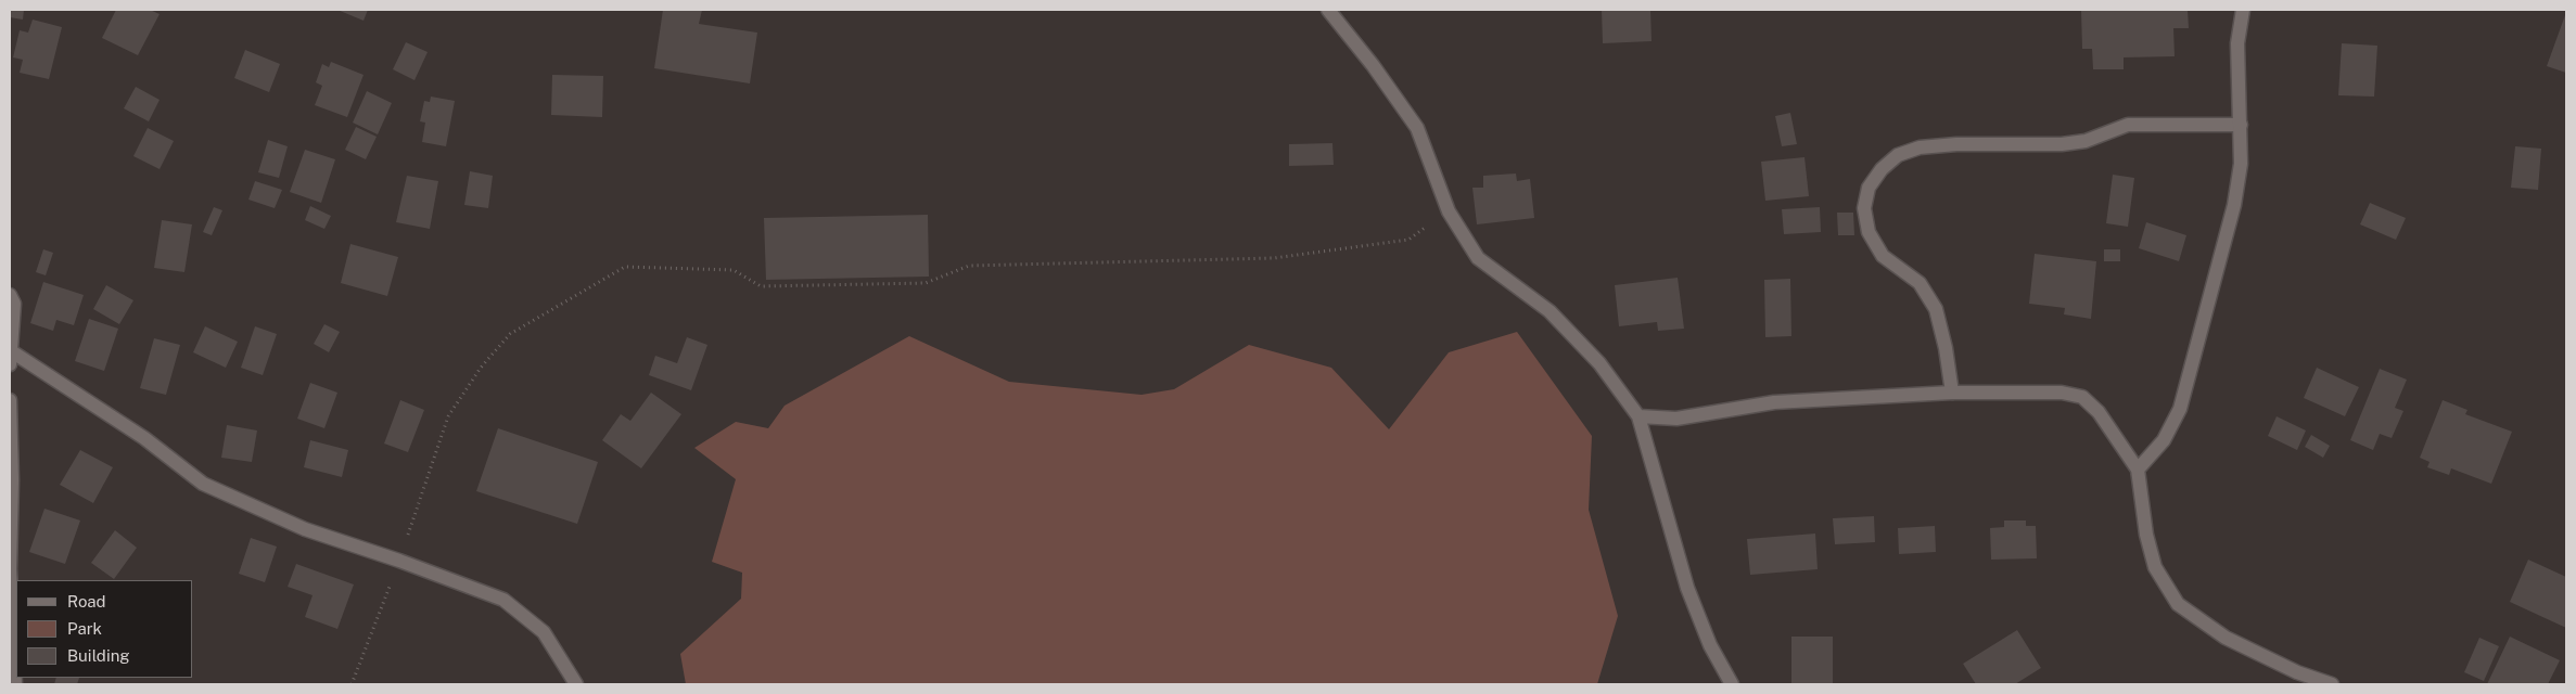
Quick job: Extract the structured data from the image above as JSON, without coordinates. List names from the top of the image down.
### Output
{
  "legend": ["Road", "Park", "Building"]
}
